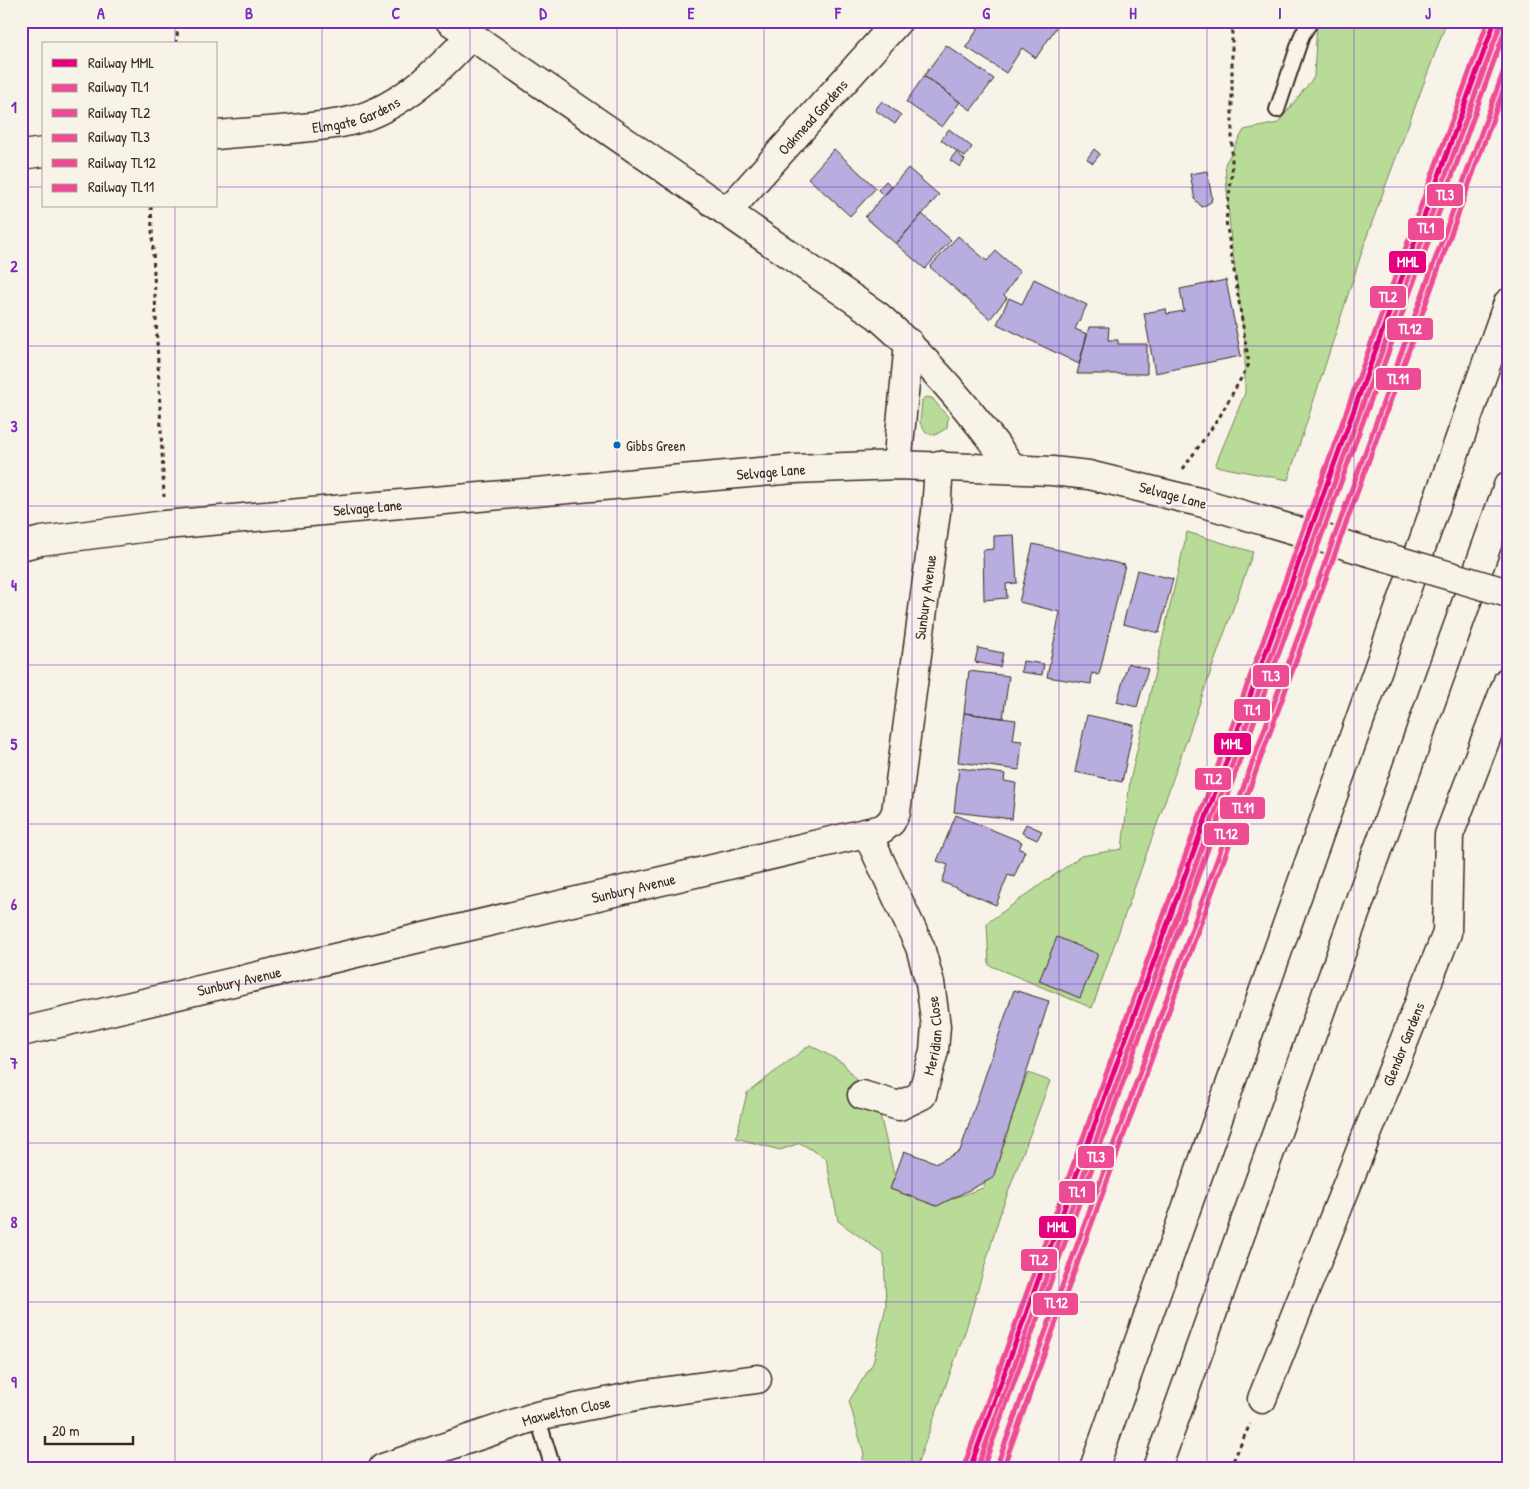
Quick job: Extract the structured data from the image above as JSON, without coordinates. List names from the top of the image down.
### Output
{
  "streets": {
    "main road": [
      "Elmgate Gardens",
      "Oakmead Gardens",
      "Selvage Lane",
      "Sunbury Avenue",
      "Meridian Close",
      "Glendor Gardens",
      "Maxwelton Close"
    ]
  },
  "crossings": [
    ["Selvage Lane", "Sunbury Avenue"],
    ["Sunbury Avenue", "Meridian Close"]
  ],
  "places": ["Gibbs Green"],
  "lines": [
    "rail line MML",
    "rail line TL2",
    "rail line TL1",
    "rail line TL3",
    "rail line TL12",
    "rail line TL11"
  ],
  "legend": [
    "Railway MML",
    "Railway TL1",
    "Railway TL2",
    "Railway TL3",
    "Railway TL12",
    "Railway TL11"
  ],
  "scale_bar": "20 m",
  "grid": {
    "columns": [
      "A",
      "B",
      "C",
      "D",
      "E",
      "F",
      "G",
      "H",
      "I",
      "J"
    ],
    "rows": [
      "1",
      "2",
      "3",
      "4",
      "5",
      "6",
      "7",
      "8",
      "9"
    ]
  }
}
